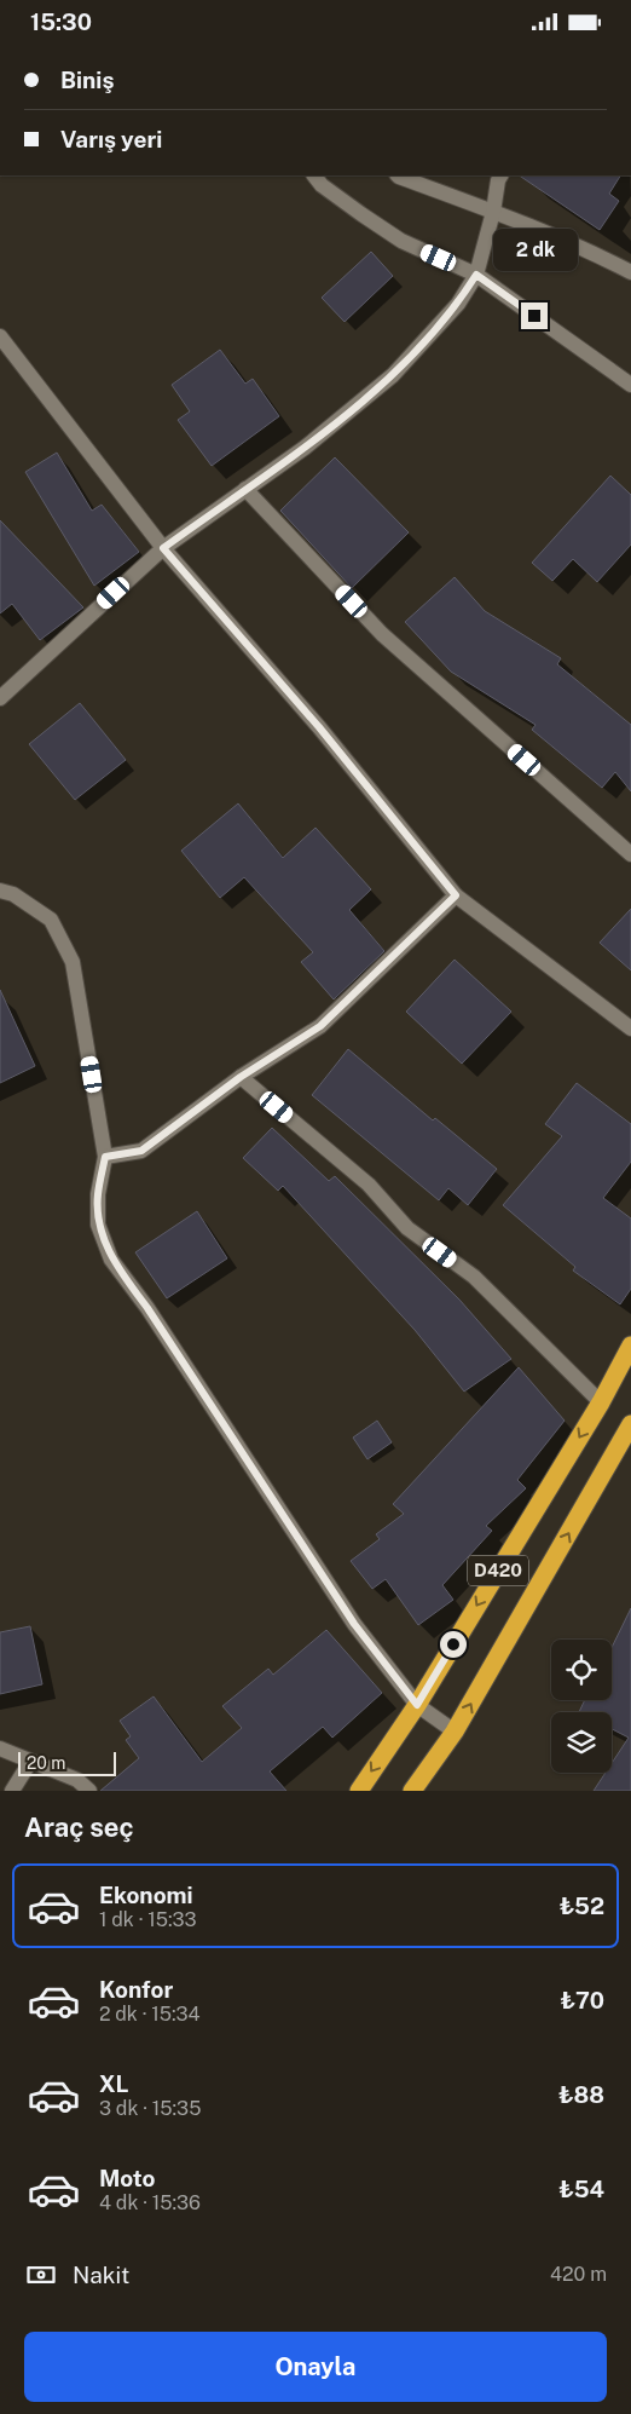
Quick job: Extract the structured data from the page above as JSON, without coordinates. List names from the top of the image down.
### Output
{
  "streets": {
    "highway": ["D420"]
  },
  "scale_bar": "20 m",
  "page": {
    "status": "15:30",
    "banner": ["Biniş", "Varış yeri"],
    "bubble": "2 dk",
    "scale": "20 m",
    "heading": "Araç seç",
    "list": [
      {
        "name": "Ekonomi",
        "note": "1 dk · 15:33",
        "value": "₺52"
      },
      {
        "name": "Konfor",
        "note": "2 dk · 15:34",
        "value": "₺70"
      },
      {
        "name": "XL",
        "note": "3 dk · 15:35",
        "value": "₺88"
      },
      {
        "name": "Moto",
        "note": "4 dk · 15:36",
        "value": "₺54"
      }
    ],
    "pay": ["Nakit", "420 m"],
    "buttons": "Onayla"
  }
}
